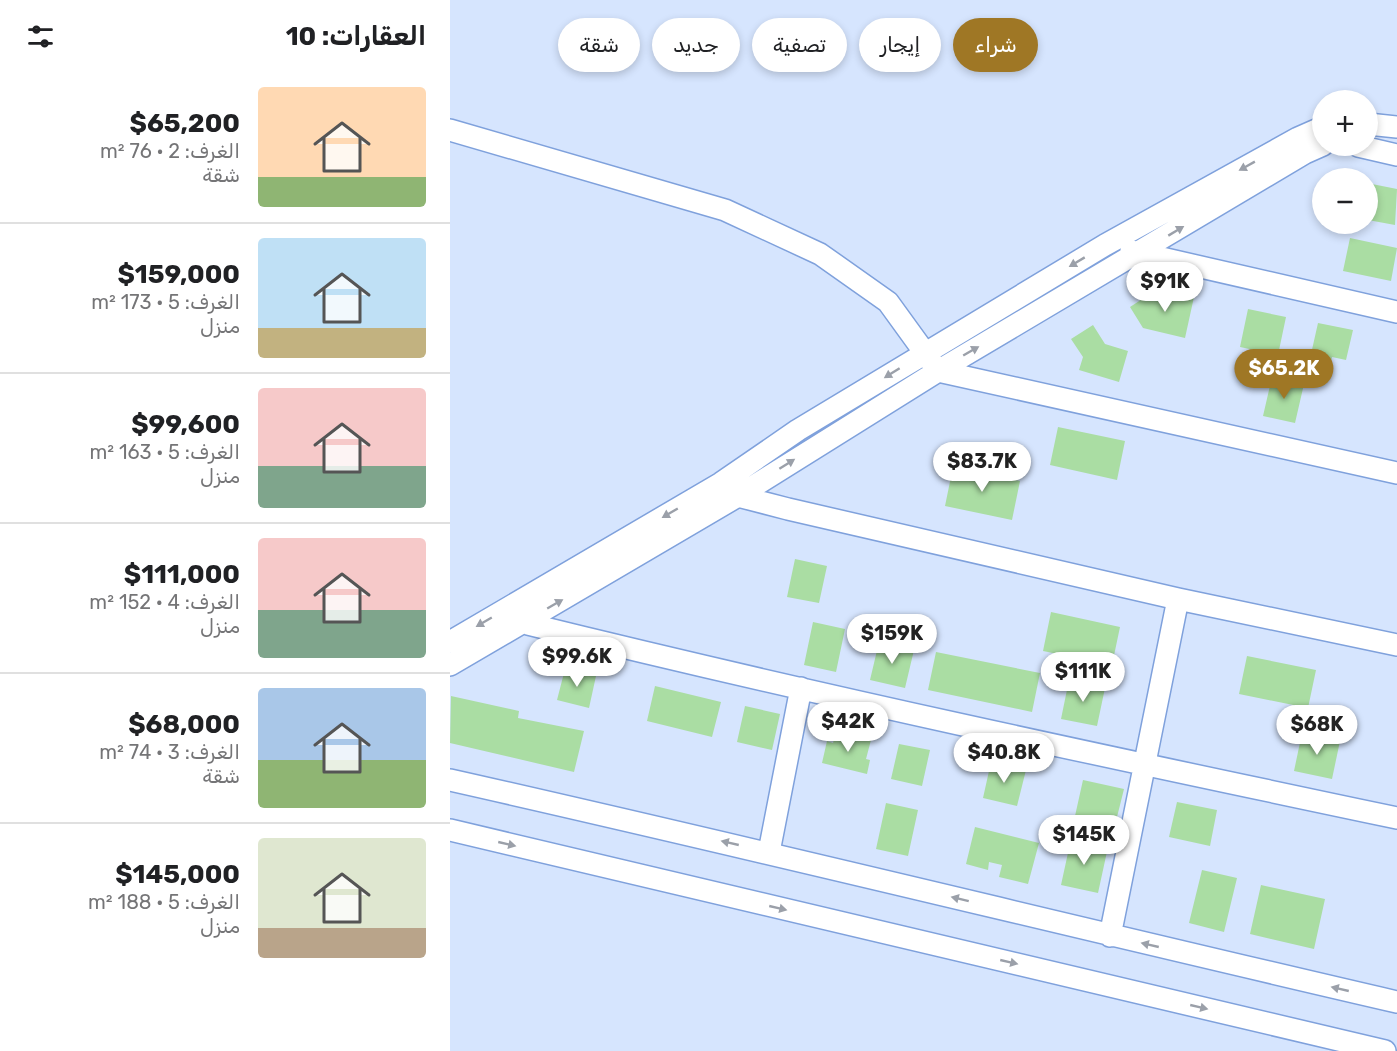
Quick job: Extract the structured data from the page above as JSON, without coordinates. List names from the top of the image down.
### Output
{
  "page": {
    "heading": "العقارات: 10",
    "chip": [
      "شراء",
      "إيجار",
      "تصفية",
      "جديد",
      "شقة"
    ],
    "list": [
      {
        "name": "$65,200",
        "note": "الغرف: 2 · 76 m² · شقة"
      },
      {
        "name": "$159,000",
        "note": "الغرف: 5 · 173 m² · منزل"
      },
      {
        "name": "$99,600",
        "note": "الغرف: 5 · 163 m² · منزل"
      },
      {
        "name": "$111,000",
        "note": "الغرف: 4 · 152 m² · منزل"
      },
      {
        "name": "$68,000",
        "note": "الغرف: 3 · 74 m² · شقة"
      },
      {
        "name": "$145,000",
        "note": "الغرف: 5 · 188 m² · منزل"
      }
    ],
    "map_buttons": ["+", "−"],
    "price": [
      "$91K",
      "$65.2K",
      "$83.7K",
      "$159K",
      "$99.6K",
      "$111K",
      "$42K",
      "$68K",
      "$40.8K",
      "$145K"
    ]
  }
}
